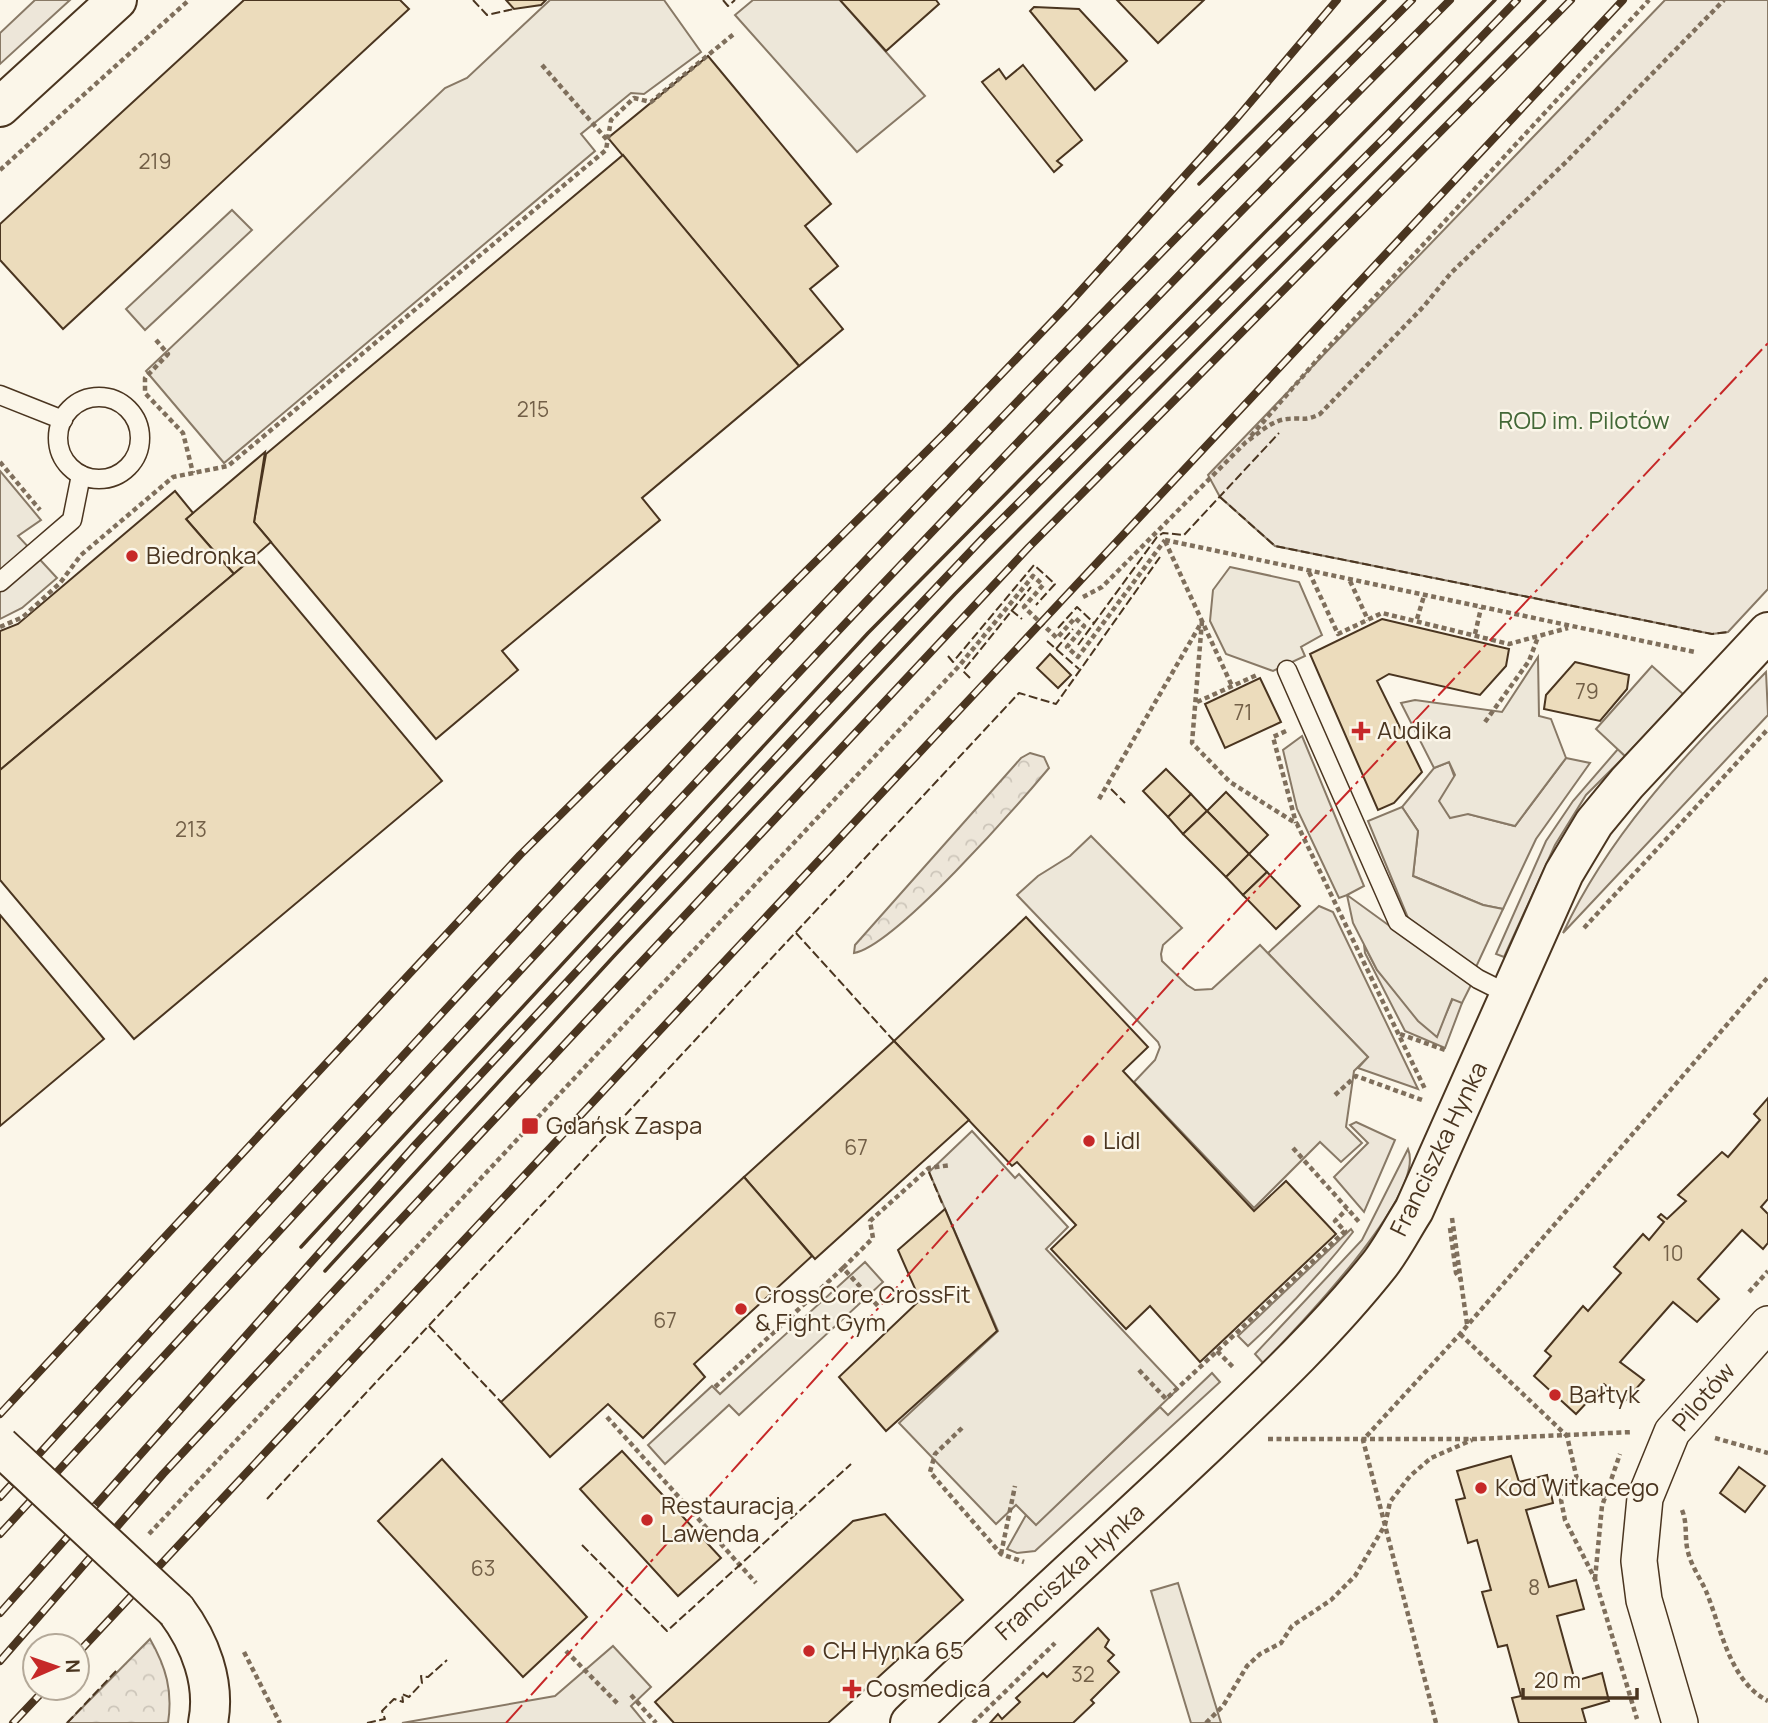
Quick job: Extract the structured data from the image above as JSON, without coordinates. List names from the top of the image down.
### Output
{
  "streets": {
    "street": ["Franciszka Hynka", "Pilotów"]
  },
  "parks": ["ROD im. Pilotów"],
  "places": {
    "other": [
      "Biedronka",
      "Lidl",
      "CrossCore CrossFit & Fight Gym",
      "Bałtyk",
      "Kod Witkacego",
      "Restauracja Lawenda",
      "CH Hynka 65"
    ],
    "health": ["Audika", "Cosmedica"],
    "transit": ["Gdańsk Zaspa"]
  },
  "house_numbers": [
    "219",
    "215",
    "79",
    "71",
    "213",
    "67",
    "10",
    "67",
    "63",
    "8",
    "32"
  ],
  "scale_bar": "20 m",
  "north": "right"
}
